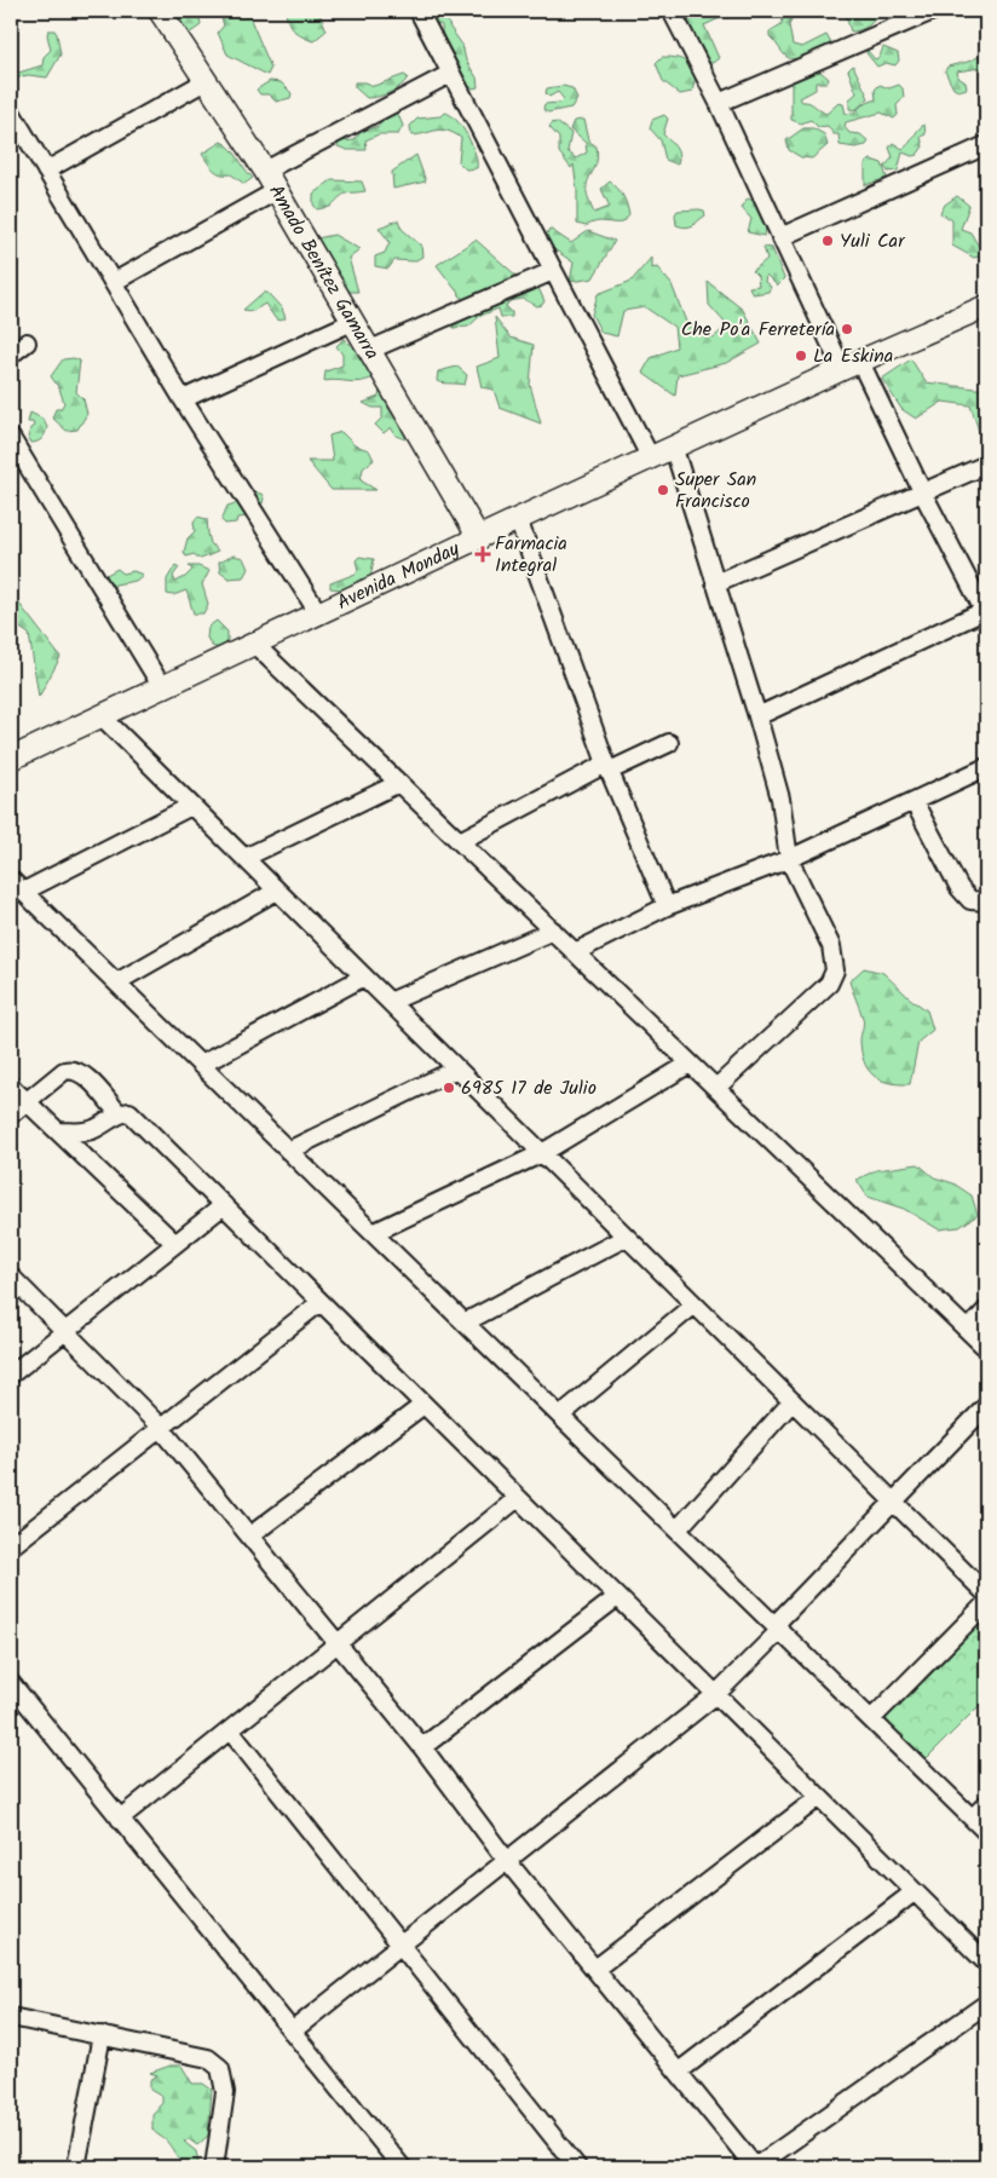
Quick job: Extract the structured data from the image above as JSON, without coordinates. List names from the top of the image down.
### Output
{
  "streets": {
    "main road": ["Amado Benítez Gamarra", "Avenida Monday"]
  },
  "crossings": [
    ["Amado Benítez Gamarra", "Avenida Monday"]
  ],
  "places": {
    "other": [
      "Yuli Car",
      "Che Po'a Ferretería",
      "La Eskina",
      "Super San Francisco",
      "6985 17 de Julio"
    ],
    "health": ["Farmacia Integral"]
  }
}
